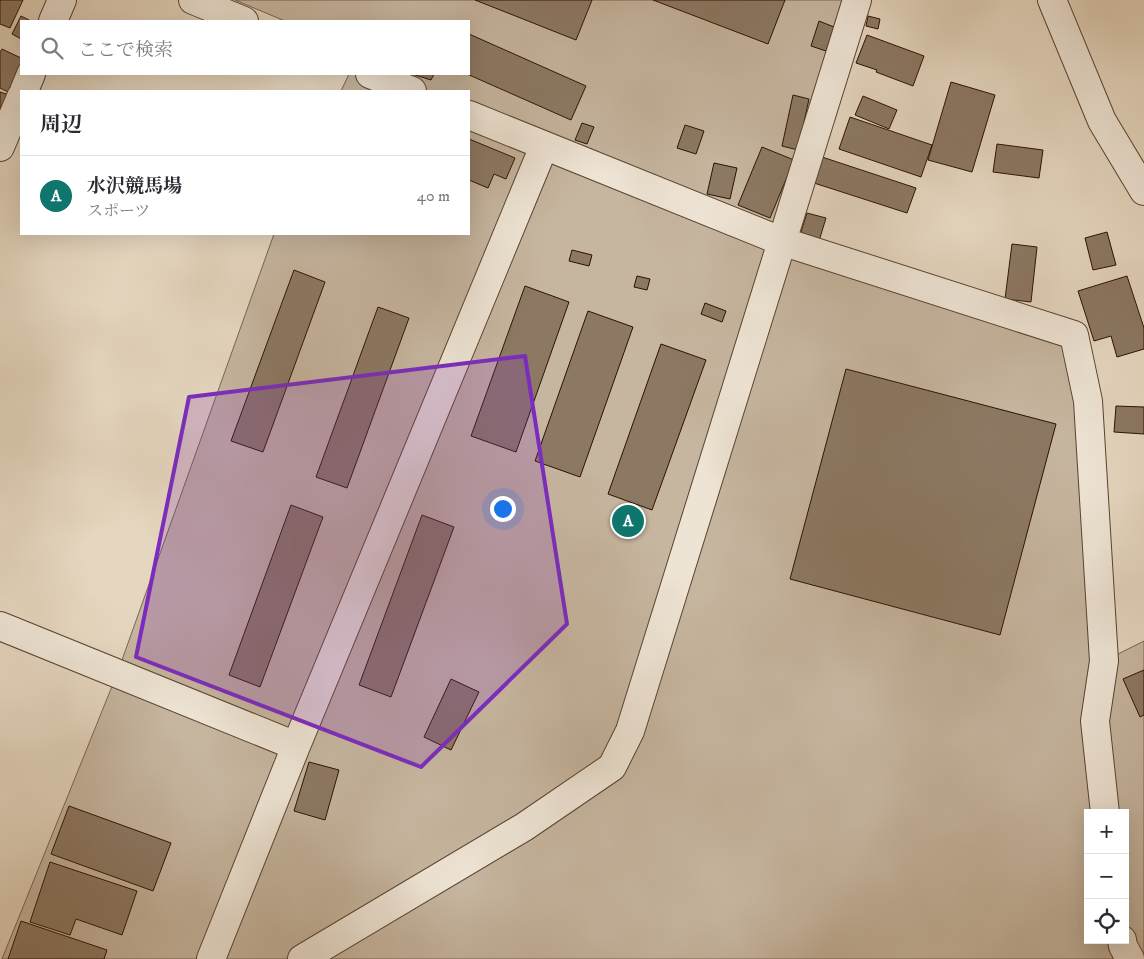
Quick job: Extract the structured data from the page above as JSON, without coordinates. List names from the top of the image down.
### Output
{
  "page": {
    "search": "ここで検索",
    "heading": "周辺",
    "list": [
      {
        "mark": "A",
        "name": "水沢競馬場",
        "note": "スポーツ",
        "value": "40 m"
      }
    ],
    "pins": "A",
    "map_buttons": ["+", "−"]
  }
}
